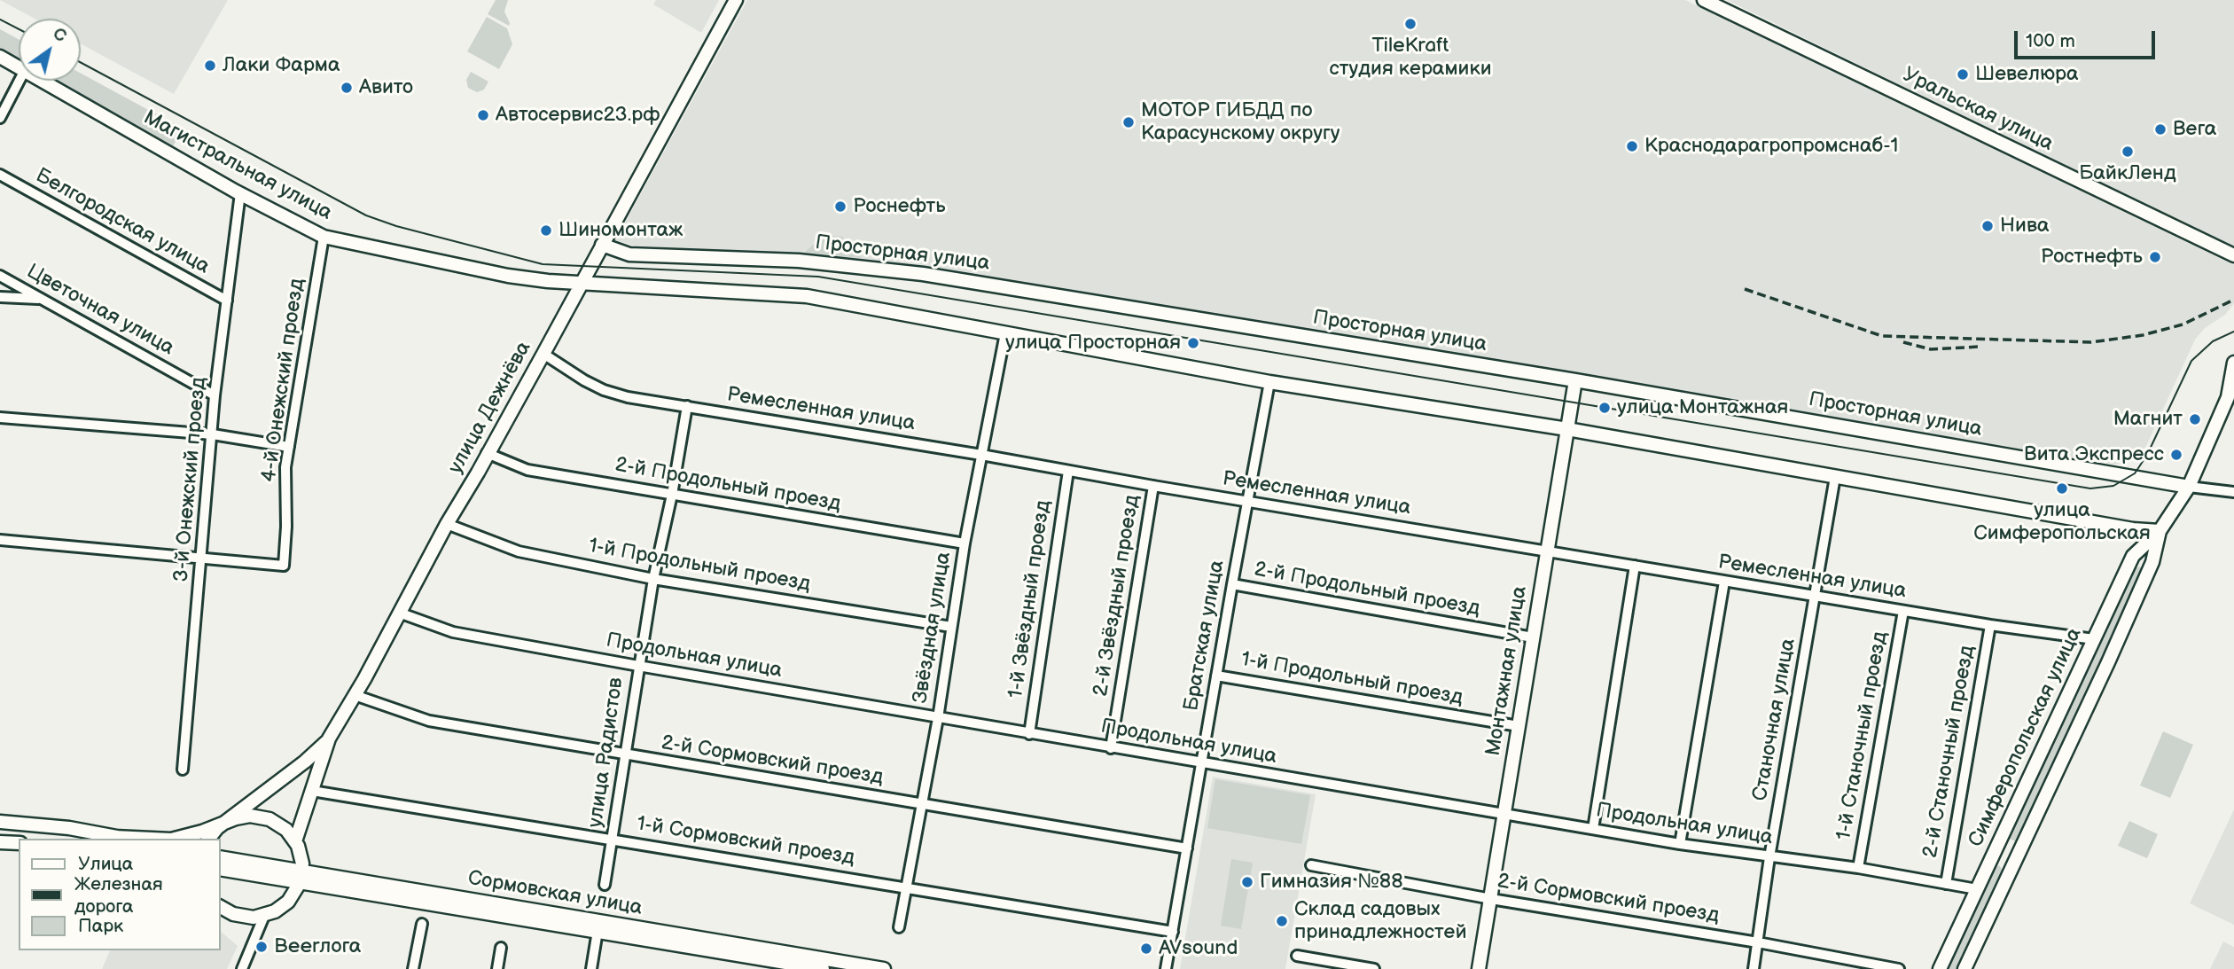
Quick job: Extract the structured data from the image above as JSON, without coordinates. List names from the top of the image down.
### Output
{
  "streets": {
    "street": [
      "Уральская улица",
      "Магистральная улица",
      "Белгородская улица",
      "Просторная улица",
      "Цветочная улица",
      "4-й Онежский проезд",
      "улица Дежнёва",
      "Ремесленная улица",
      "3-й Онежский проезд",
      "2-й Продольный проезд",
      "1-й Продольный проезд",
      "2-й Звёздный проезд",
      "1-й Звёздный проезд",
      "Звёздная улица",
      "Братская улица",
      "Продольная улица",
      "Монтажная улица",
      "Станочная улица",
      "1-й Станочный проезд",
      "Симферопольская улица",
      "2-й Станочный проезд",
      "улица Радистов",
      "2-й Сормовский проезд",
      "1-й Сормовский проезд",
      "Сормовская улица"
    ]
  },
  "crossings": [
    ["Магистральная улица", "4-й Онежский проезд"],
    ["Магистральная улица", "улица Дежнёва"],
    ["Магистральная улица", "3-й Онежский проезд"],
    ["Белгородская улица", "3-й Онежский проезд"],
    ["Просторная улица", "улица Дежнёва"],
    ["Просторная улица", "Монтажная улица"],
    ["Просторная улица", "Симферопольская улица"],
    ["Цветочная улица", "3-й Онежский проезд"],
    ["4-й Онежский проезд", "3-й Онежский проезд"],
    ["улица Дежнёва", "Ремесленная улица"],
    ["улица Дежнёва", "2-й Продольный проезд"],
    ["улица Дежнёва", "1-й Продольный проезд"],
    ["улица Дежнёва", "Продольная улица"],
    ["улица Дежнёва", "2-й Сормовский проезд"],
    ["улица Дежнёва", "1-й Сормовский проезд"],
    ["Ремесленная улица", "2-й Звёздный проезд"],
    ["Ремесленная улица", "1-й Звёздный проезд"],
    ["Ремесленная улица", "Звёздная улица"],
    ["Ремесленная улица", "Братская улица"],
    ["Ремесленная улица", "Монтажная улица"],
    ["Ремесленная улица", "Станочная улица"],
    ["Ремесленная улица", "1-й Станочный проезд"],
    ["Ремесленная улица", "Симферопольская улица"],
    ["Ремесленная улица", "2-й Станочный проезд"],
    ["Ремесленная улица", "улица Радистов"],
    ["2-й Продольный проезд", "Звёздная улица"],
    ["2-й Продольный проезд", "Братская улица"],
    ["2-й Продольный проезд", "Монтажная улица"],
    ["2-й Продольный проезд", "улица Радистов"],
    ["1-й Продольный проезд", "Звёздная улица"],
    ["1-й Продольный проезд", "Братская улица"],
    ["1-й Продольный проезд", "Монтажная улица"],
    ["1-й Продольный проезд", "улица Радистов"],
    ["2-й Звёздный проезд", "Продольная улица"],
    ["1-й Звёздный проезд", "Продольная улица"],
    ["Звёздная улица", "Продольная улица"],
    ["Звёздная улица", "2-й Сормовский проезд"],
    ["Звёздная улица", "1-й Сормовский проезд"],
    ["Братская улица", "Продольная улица"],
    ["Братская улица", "2-й Сормовский проезд"],
    ["Братская улица", "1-й Сормовский проезд"],
    ["Продольная улица", "Монтажная улица"],
    ["Продольная улица", "Станочная улица"],
    ["Продольная улица", "1-й Станочный проезд"],
    ["Продольная улица", "Симферопольская улица"],
    ["Продольная улица", "2-й Станочный проезд"],
    ["Продольная улица", "улица Радистов"],
    ["Монтажная улица", "2-й Сормовский проезд"],
    ["Станочная улица", "2-й Сормовский проезд"],
    ["улица Радистов", "2-й Сормовский проезд"],
    ["улица Радистов", "1-й Сормовский проезд"]
  ],
  "places": [
    "TileKraft студия керамики",
    "Лаки Фарма",
    "Шевелюра",
    "Авито",
    "Автосервис23.рф",
    "МОТОР ГИБДД по Карасунскому округу",
    "Вега",
    "Краснодарагропромснаб-1",
    "БайкЛенд",
    "Роснефть",
    "Нива",
    "Шиномонтаж",
    "Ростнефть",
    "улица Просторная",
    "улица Монтажная",
    "Магнит",
    "Вита Экспресс",
    "улица Симферопольская",
    "Гимназия №88",
    "Склад садовых принадлежностей",
    "Beerлога",
    "AVsound"
  ],
  "legend": ["Улица", "Железная дорога", "Парк"],
  "scale_bar": "100 m",
  "north": "top right"
}
